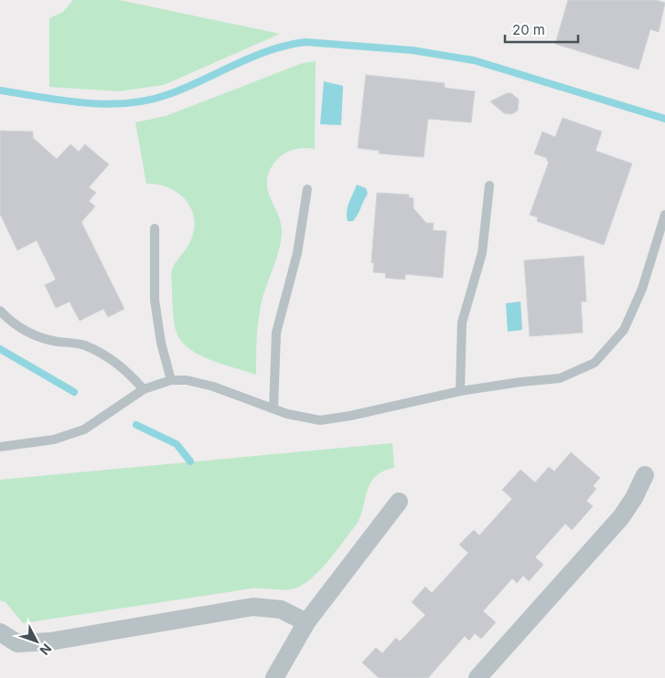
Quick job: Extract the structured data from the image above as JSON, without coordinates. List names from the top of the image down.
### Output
{
  "scale_bar": "20 m",
  "north": "bottom right"
}
